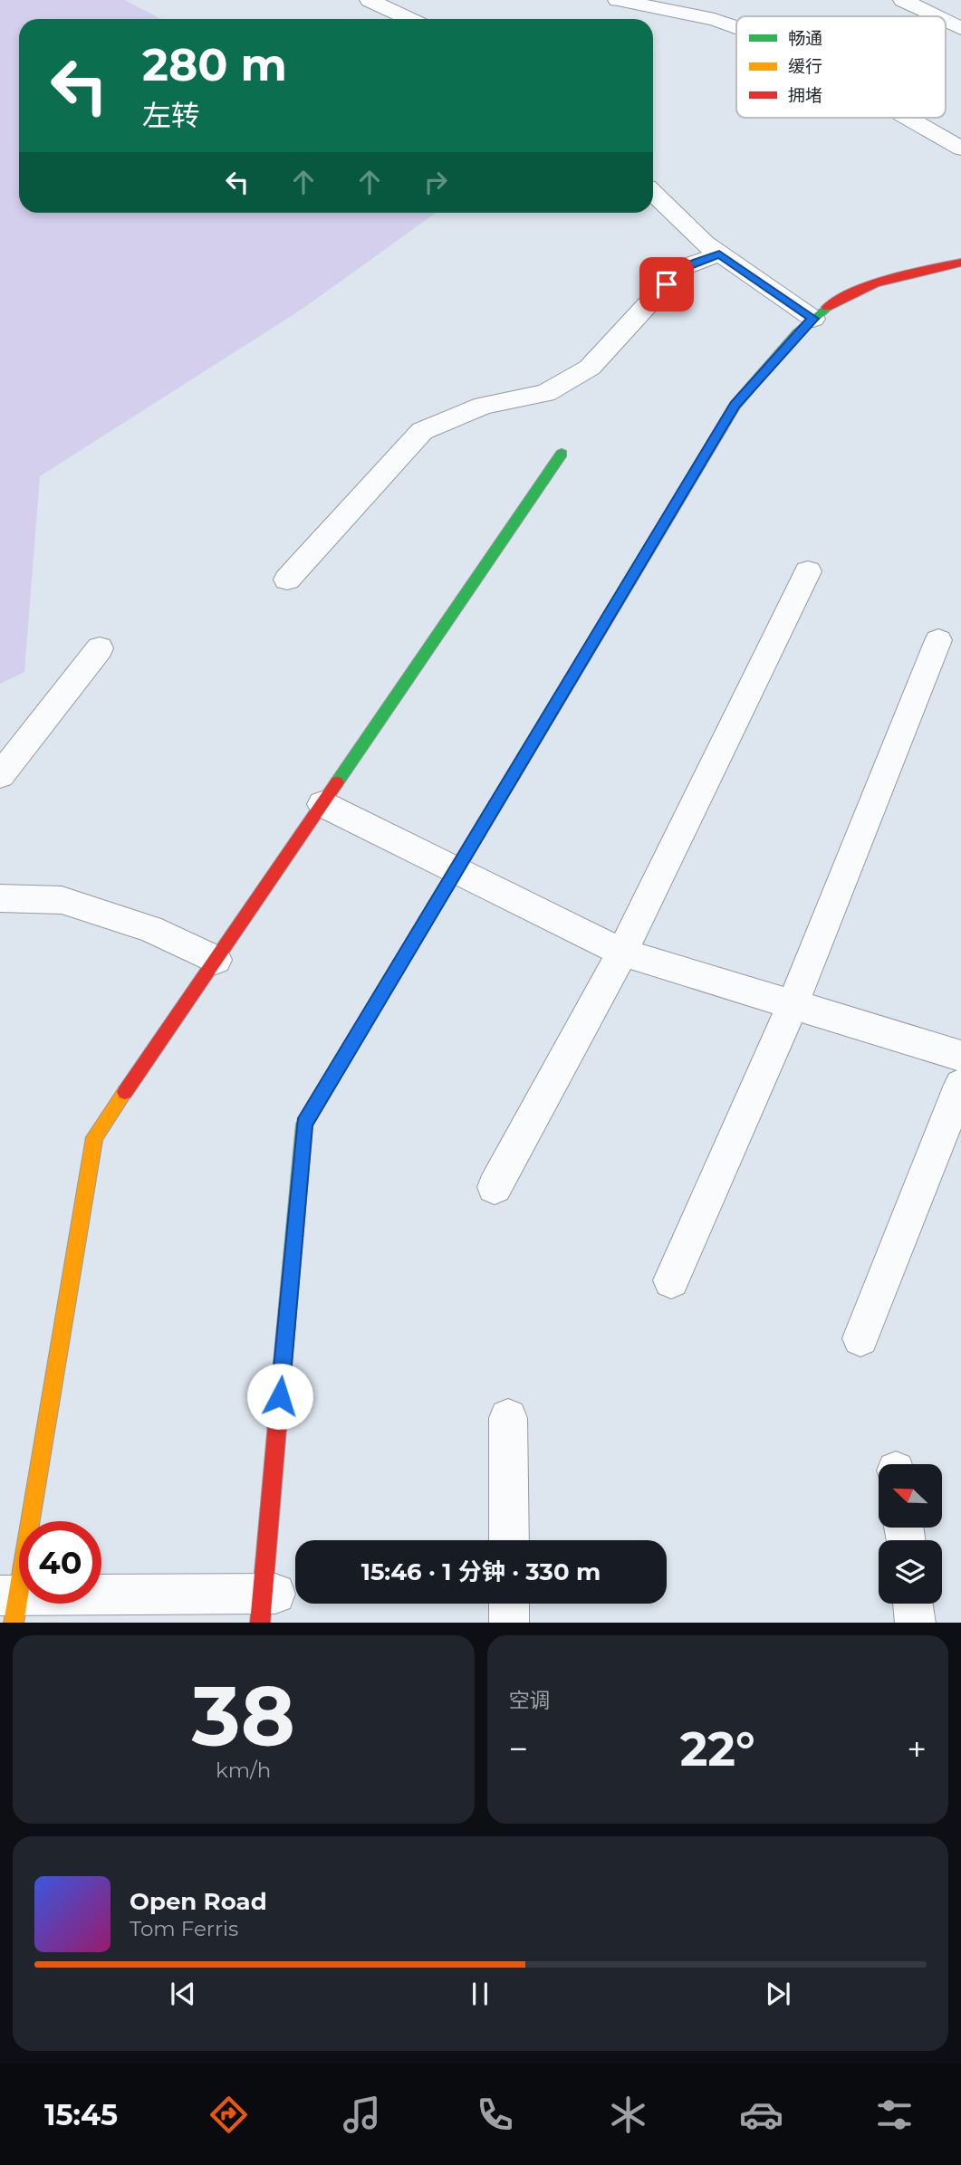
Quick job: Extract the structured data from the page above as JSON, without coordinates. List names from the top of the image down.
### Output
{
  "legend": ["畅通", "缓行", "拥堵"],
  "north": "top left",
  "page": {
    "turn": ["280 m", "左转"],
    "limit": "40",
    "trip": "15:46 · 1 分钟 · 330 m",
    "tile": [
      ["38", "km/h"],
      "空调"
    ],
    "heat": ["−", "22°", "+"],
    "song": ["Open Road", "Tom Ferris"],
    "tabs": "15:45"
  }
}
